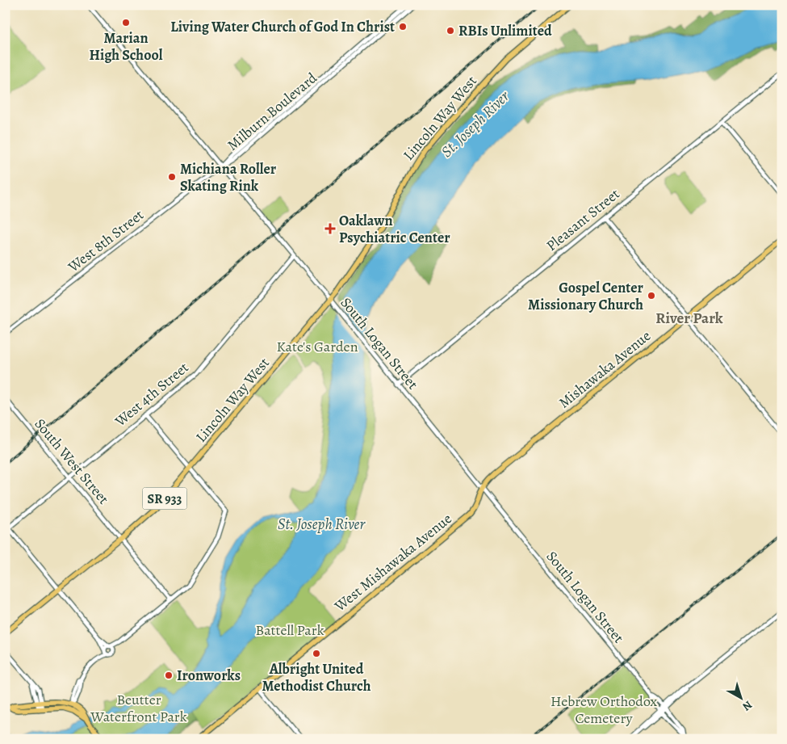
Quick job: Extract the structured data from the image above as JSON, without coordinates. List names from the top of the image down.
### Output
{
  "streets": {
    "main road": [
      "Lincoln Way West",
      "Mishawaka Avenue",
      "SR 933",
      "West Mishawaka Avenue"
    ],
    "street": [
      "Milburn Boulevard",
      "Pleasant Street",
      "West 8th Street",
      "South Logan Street",
      "West 4th Street",
      "South West Street"
    ]
  },
  "crossings": [
    ["Milburn Boulevard", "West 8th Street"],
    ["Milburn Boulevard", "South Logan Street"],
    ["Lincoln Way West", "South Logan Street"],
    ["Lincoln Way West", "South West Street"],
    ["Pleasant Street", "South Logan Street"],
    ["West 8th Street", "South Logan Street"],
    ["South Logan Street", "Mishawaka Avenue"],
    ["South Logan Street", "West 4th Street"],
    ["South Logan Street", "West Mishawaka Avenue"],
    ["Mishawaka Avenue", "West Mishawaka Avenue"],
    ["West 4th Street", "South West Street"]
  ],
  "districts": ["River Park"],
  "water": ["St. Joseph River"],
  "parks": [
    "Kate's Garden",
    "Battell Park",
    "Beutter Waterfront Park",
    "Hebrew Orthodox Cemetery"
  ],
  "places": {
    "other": [
      "Marian High School",
      "Living Water Church of God In Christ",
      "RBIs Unlimited",
      "Michiana Roller Skating Rink",
      "Gospel Center Missionary Church",
      "Albright United Methodist Church",
      "Ironworks"
    ],
    "health": ["Oaklawn Psychiatric Center"]
  },
  "north": "bottom right"
}
